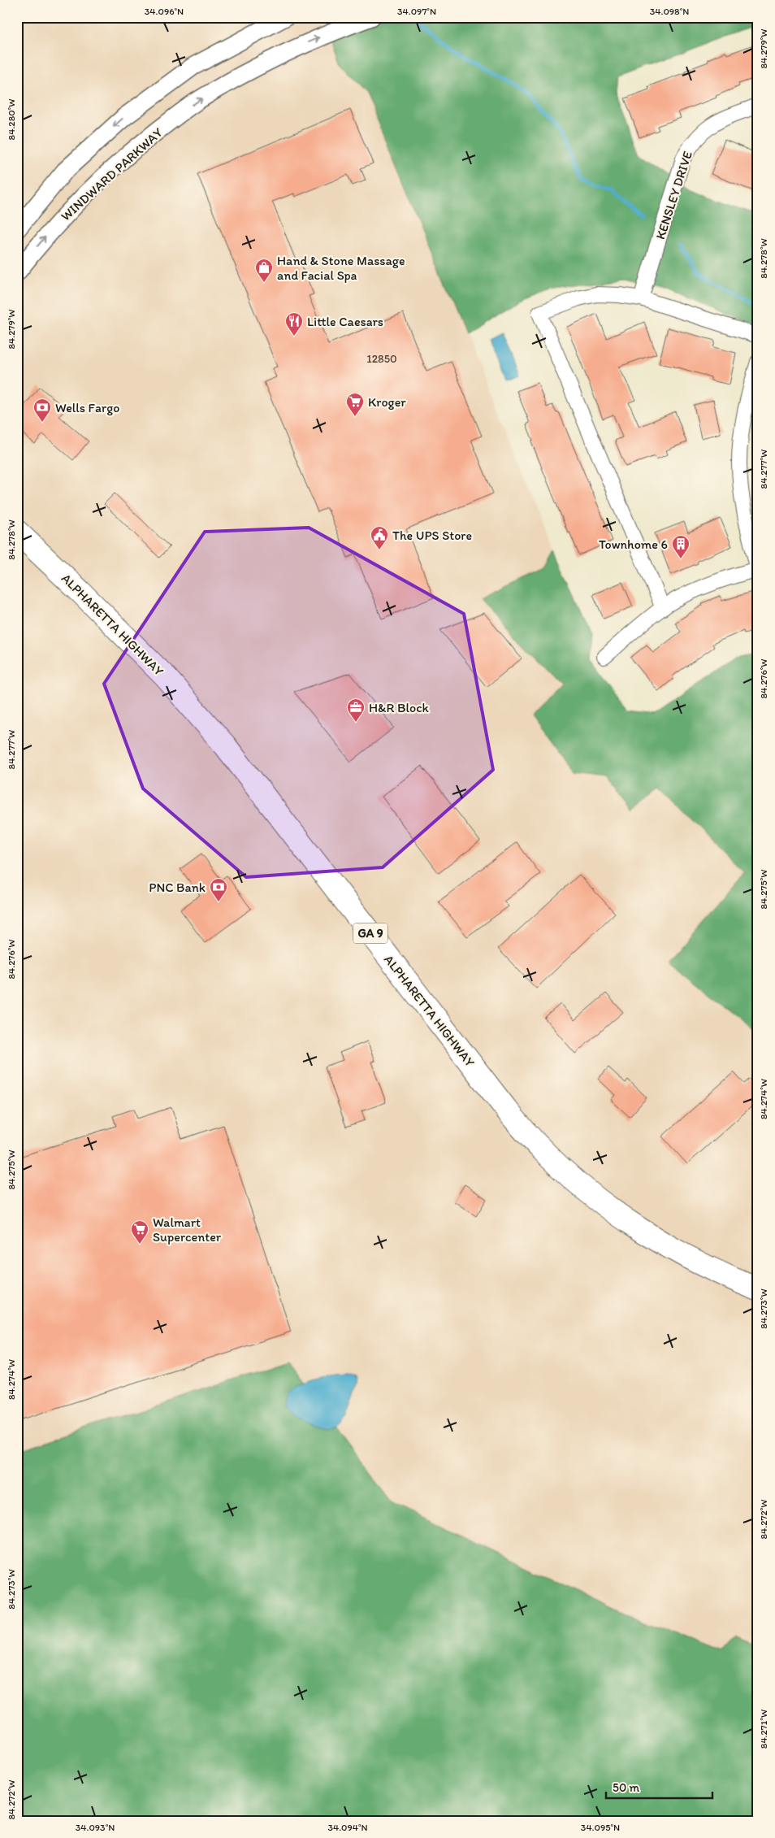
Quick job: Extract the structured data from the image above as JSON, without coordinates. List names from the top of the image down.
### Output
{
  "streets": {
    "main road": ["ALPHARETTA HIGHWAY", "GA 9"],
    "street": ["WINDWARD PARKWAY", "KENSLEY DRIVE"]
  },
  "places": {
    "shop": ["Hand & Stone Massage and Facial Spa"],
    "restaurant": ["Little Caesars"],
    "supermarket": ["Kroger", "Walmart Supercenter"],
    "bank": ["Wells Fargo", "PNC Bank"],
    "public building": ["The UPS Store"],
    "building": ["Townhome 6"],
    "office": ["H&R Block"]
  },
  "house_numbers": ["12850"],
  "scale_bar": "50 m",
  "coordinates": [
    "34.096°N",
    "34.097°N",
    "34.098°N",
    "84.279°W",
    "84.280°W",
    "84.278°W",
    "84.277°W",
    "84.276°W",
    "84.275°W",
    "84.274°W",
    "84.273°W",
    "84.272°W",
    "84.271°W",
    "34.093°N",
    "34.094°N",
    "34.095°N"
  ]
}
